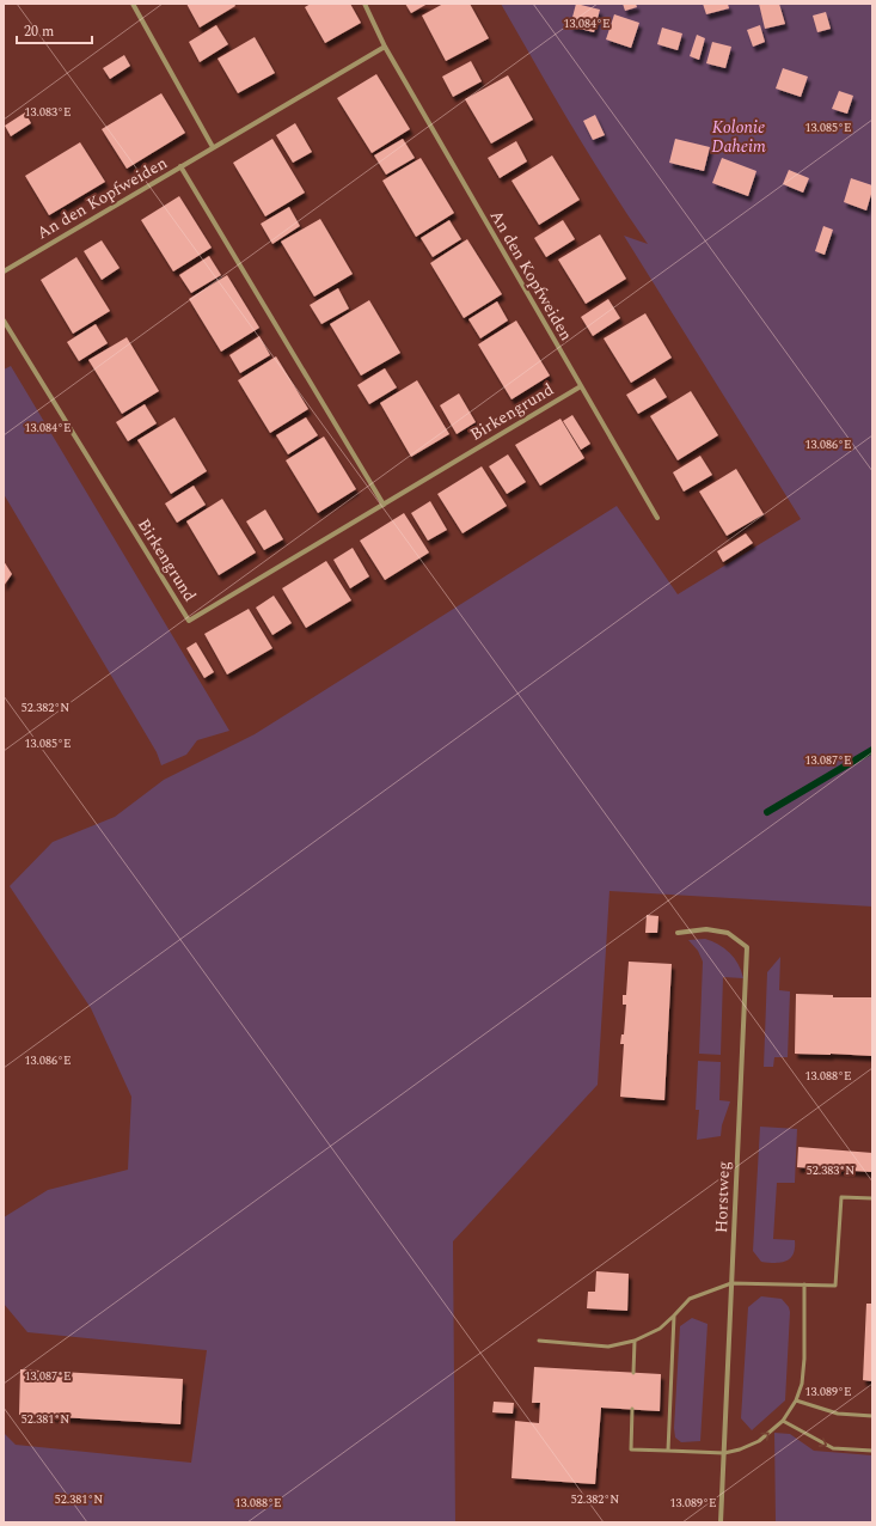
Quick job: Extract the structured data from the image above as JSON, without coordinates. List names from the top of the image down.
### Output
{
  "streets": {
    "street": ["An den Kopfweiden", "Birkengrund", "Horstweg"]
  },
  "crossings": [
    ["An den Kopfweiden", "Birkengrund"]
  ],
  "parks": ["Kolonie Daheim"],
  "scale_bar": "20 m",
  "coordinates": [
    "13.084°E",
    "13.083°E",
    "13.085°E",
    "13.086°E",
    "52.382°N",
    "13.087°E",
    "13.088°E",
    "52.383°N",
    "13.089°E",
    "52.381°N"
  ]
}
